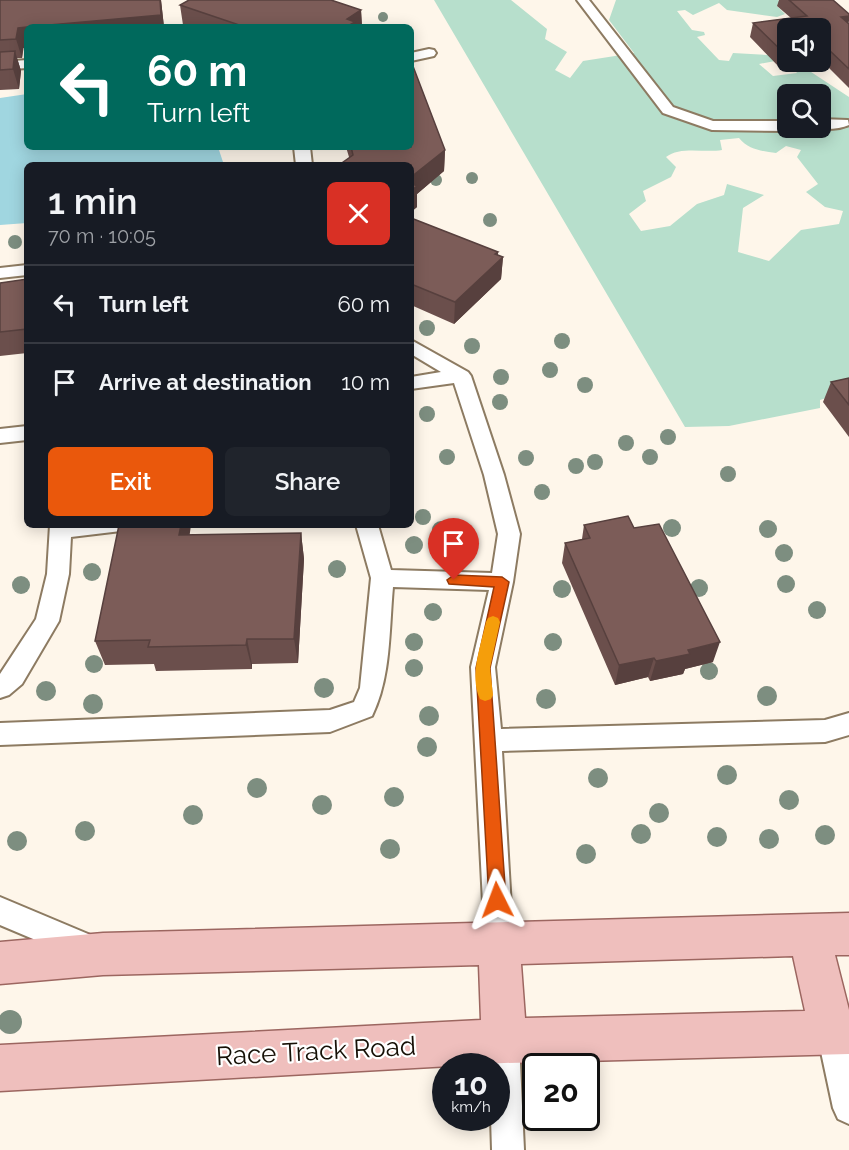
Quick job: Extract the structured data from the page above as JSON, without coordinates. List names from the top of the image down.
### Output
{
  "streets": {
    "main road": ["Race Track Road"]
  },
  "page": {
    "turn": ["60 m", "Turn left"],
    "heading": ["1 min", "70 m · 10:05"],
    "list": [
      {
        "name": "Turn left",
        "value": "60 m"
      },
      {
        "name": "Arrive at destination",
        "value": "10 m"
      }
    ],
    "buttons": ["Exit", "Share"],
    "speed": "10 km/h",
    "limit": "20"
  }
}
